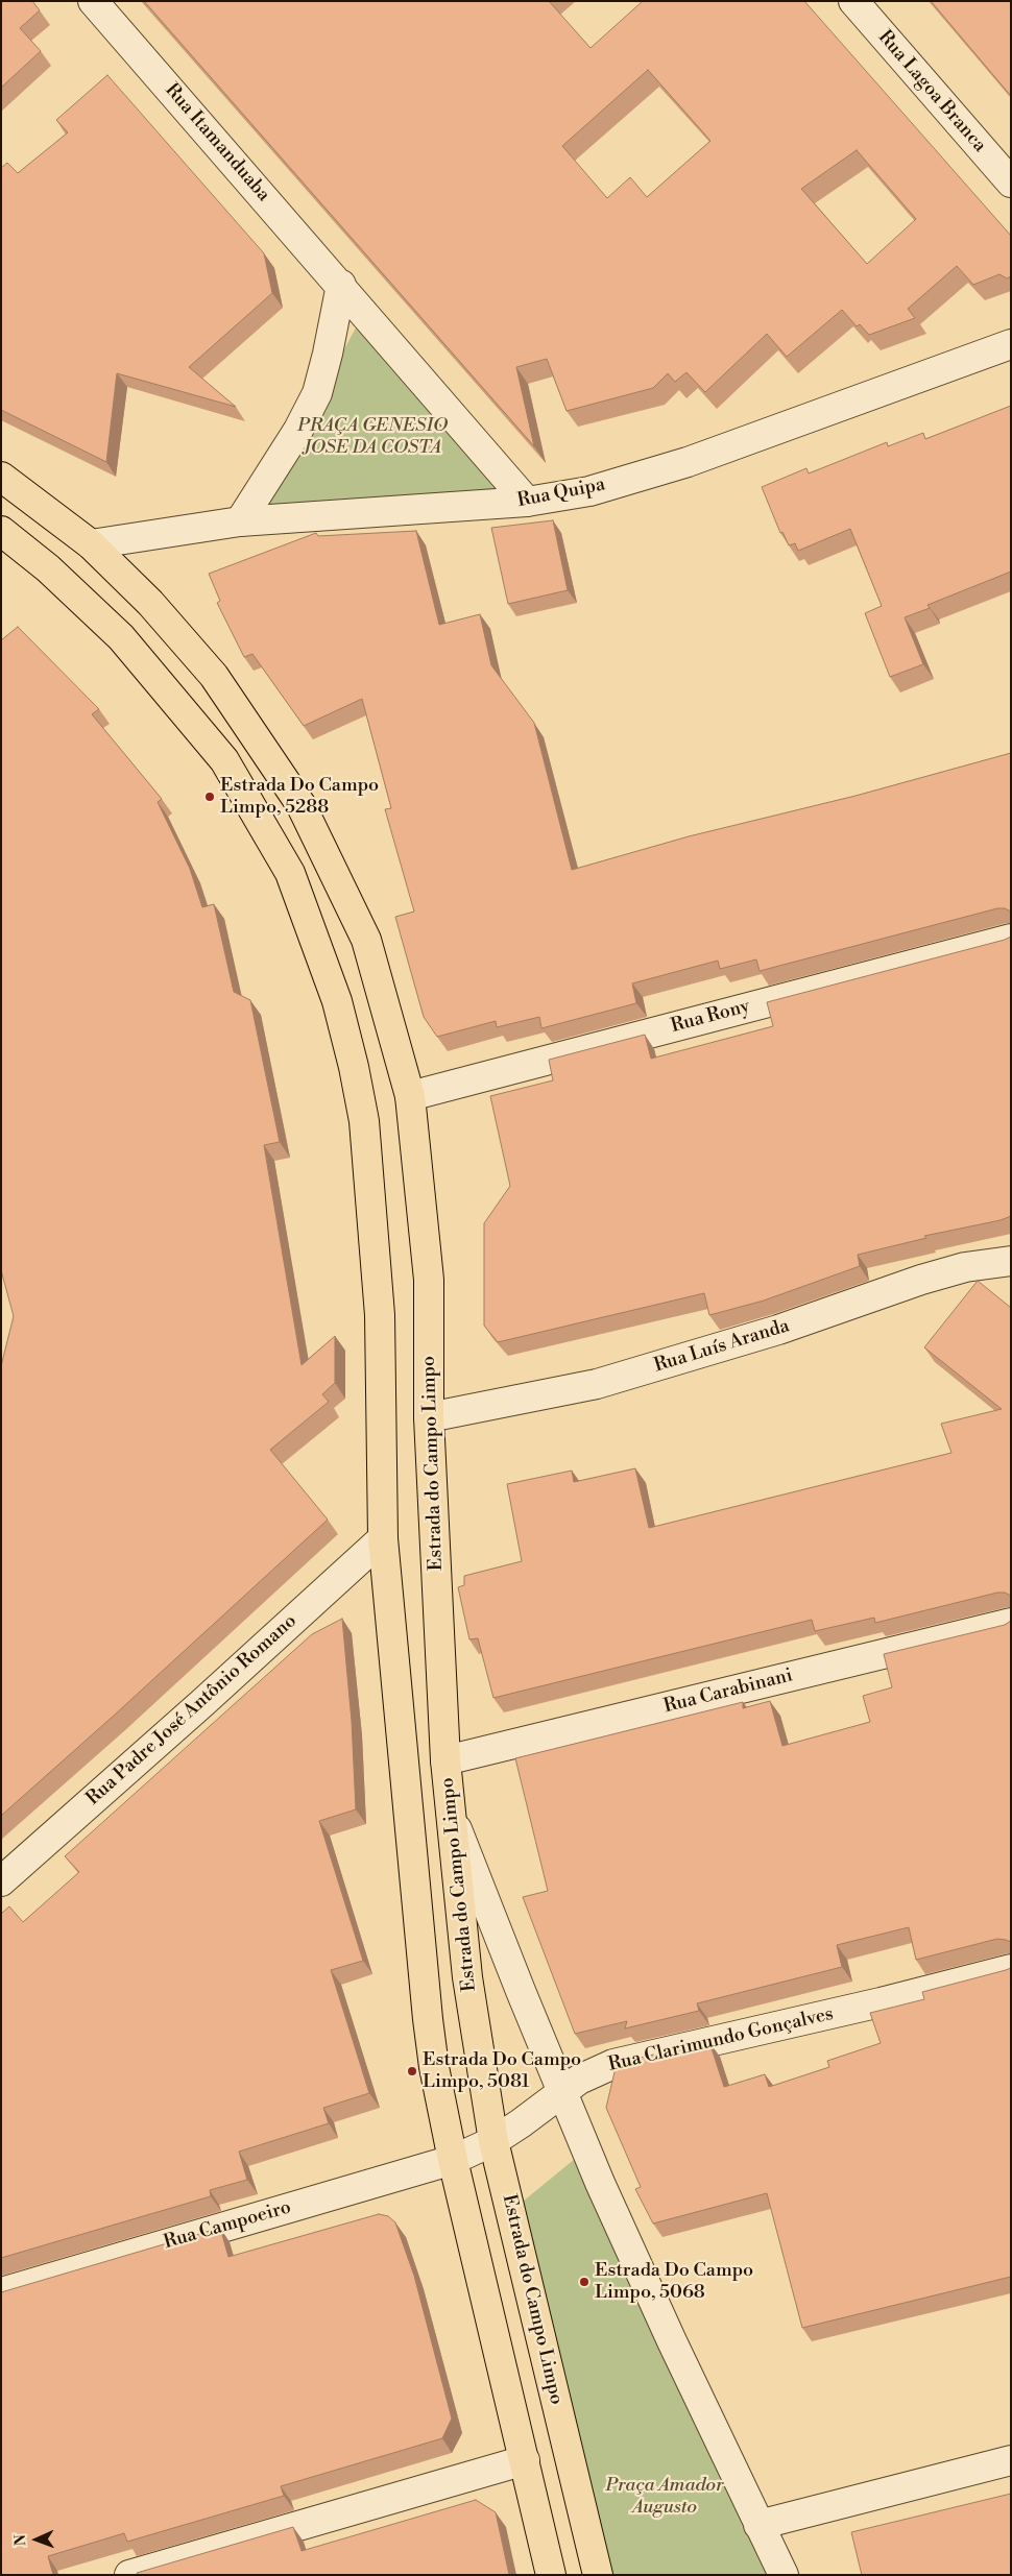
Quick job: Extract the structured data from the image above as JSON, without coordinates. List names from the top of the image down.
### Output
{
  "streets": {
    "main road": ["Estrada do Campo Limpo"],
    "street": [
      "Rua Lagoa Branca",
      "Rua Itamanduaba",
      "Rua Quipa",
      "Rua Rony",
      "Rua Luís Aranda",
      "Rua Carabinani",
      "Rua Padre José Antônio Romano",
      "Rua Clarimundo Gonçalves",
      "Rua Campoeiro"
    ]
  },
  "crossings": [
    ["Rua Itamanduaba", "Rua Quipa"],
    ["Rua Quipa", "Estrada do Campo Limpo"],
    ["Rua Rony", "Estrada do Campo Limpo"],
    ["Rua Luís Aranda", "Estrada do Campo Limpo"],
    ["Estrada do Campo Limpo", "Rua Carabinani"],
    ["Estrada do Campo Limpo", "Rua Clarimundo Gonçalves"],
    ["Rua Clarimundo Gonçalves", "Rua Campoeiro"]
  ],
  "parks": ["PRAÇA GENESIO JOSE DA COSTA", "Praça Amador Augusto"],
  "places": ["Estrada Do Campo Limpo, 5288", "Estrada Do Campo Limpo, 5081", "Estrada Do Campo Limpo, 5068"],
  "north": "left"
}
